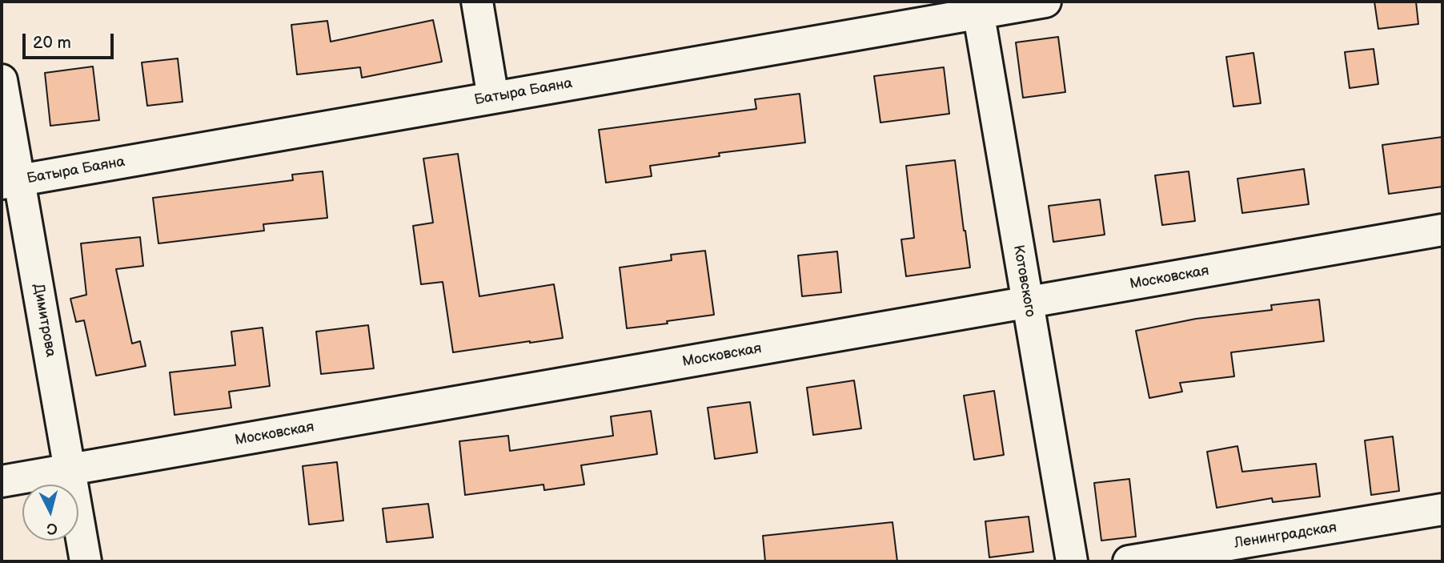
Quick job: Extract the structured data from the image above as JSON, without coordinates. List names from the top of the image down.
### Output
{
  "streets": {
    "street": [
      "Батыра Баяна",
      "Московская",
      "Котовского",
      "Димитрова",
      "Ленинградская"
    ]
  },
  "crossings": [
    ["Батыра Баяна", "Котовского"],
    ["Батыра Баяна", "Димитрова"],
    ["Московская", "Котовского"],
    ["Московская", "Димитрова"]
  ],
  "scale_bar": "20 m",
  "north": "bottom"
}
